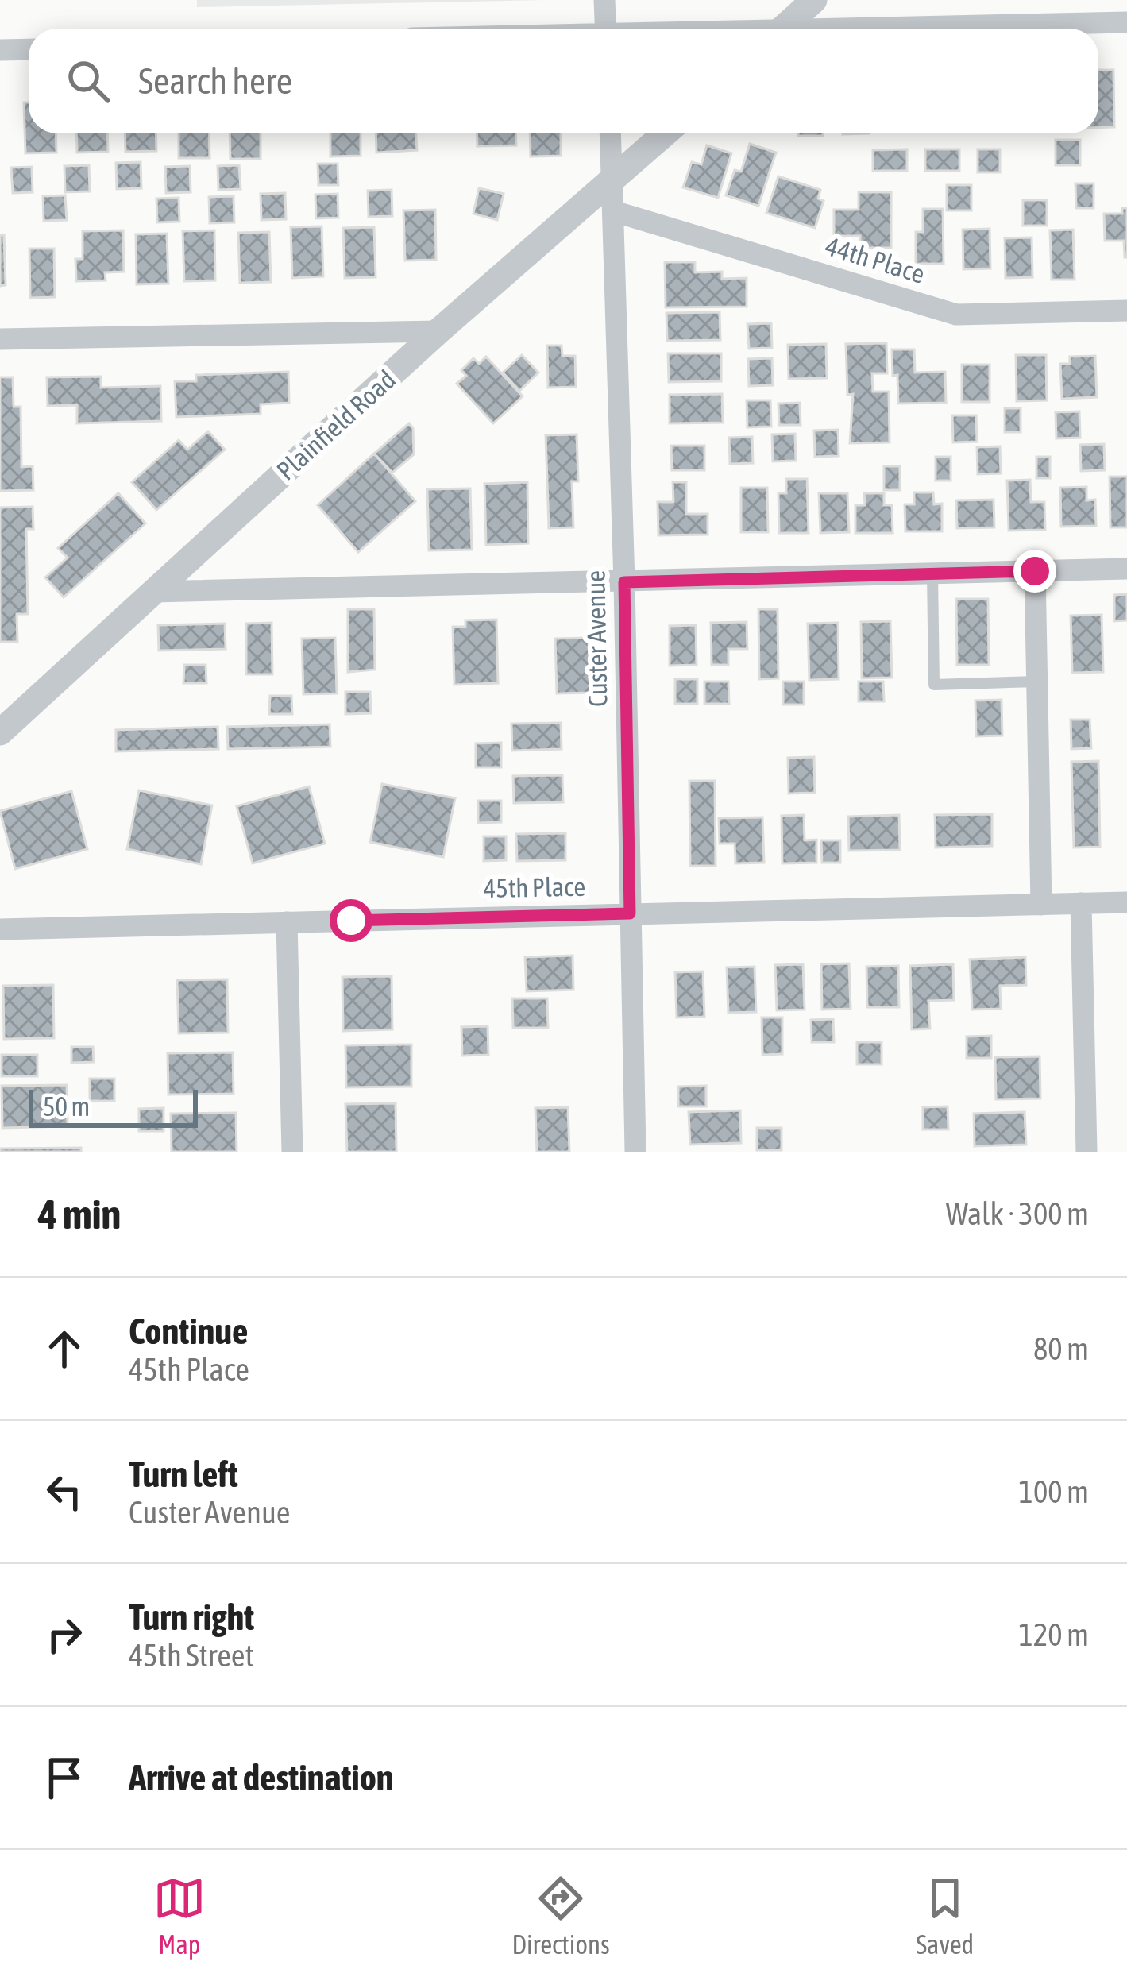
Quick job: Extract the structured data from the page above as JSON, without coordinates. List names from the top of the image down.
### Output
{
  "streets": {
    "street": [
      "44th Place",
      "Plainfield Road",
      "Custer Avenue",
      "45th Place"
    ]
  },
  "crossings": [
    ["44th Place", "Custer Avenue"],
    ["Plainfield Road", "Custer Avenue"],
    ["Custer Avenue", "45th Place"]
  ],
  "scale_bar": "50 m",
  "page": {
    "search": "Search here",
    "scale": "50 m",
    "heading": ["4 min", "Walk · 300 m"],
    "list": [
      ["Continue", "45th Place", "80 m"],
      ["Turn left", "Custer Avenue", "100 m"],
      ["Turn right", "45th Street", "120 m"],
      "Arrive at destination"
    ],
    "nav": ["Map", "Directions", "Saved"]
  }
}
